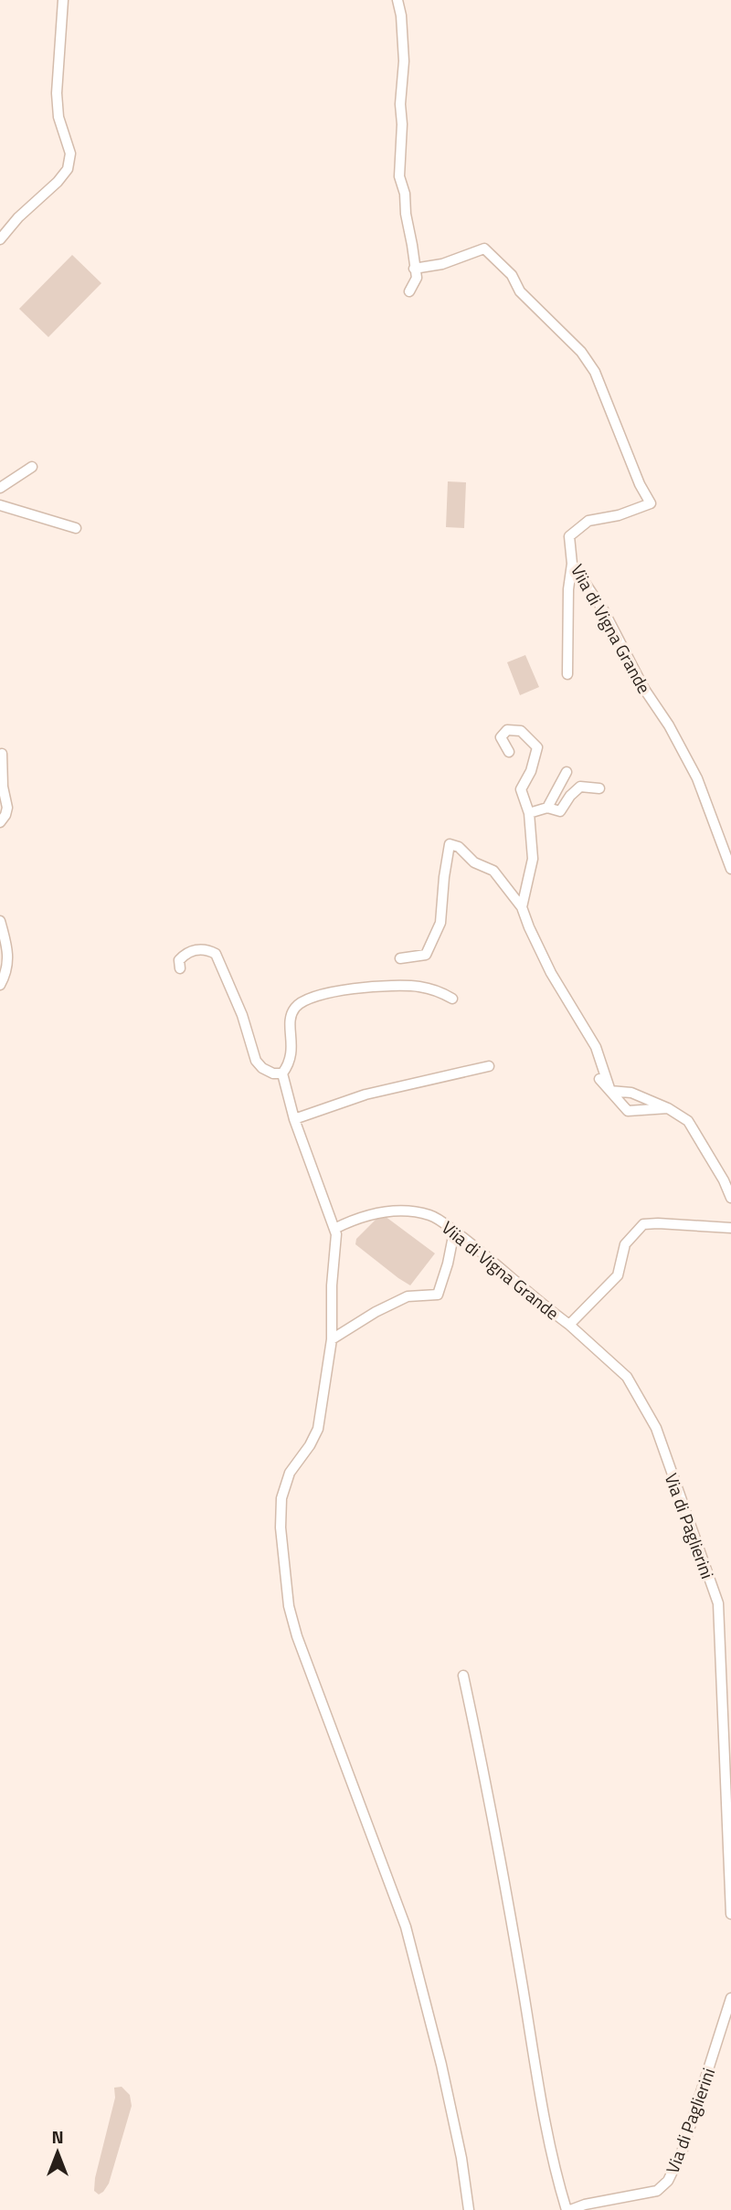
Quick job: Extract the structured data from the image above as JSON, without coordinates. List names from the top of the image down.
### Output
{
  "streets": {
    "street": ["Viia di Vigna Grande", "Via di Paglierini"]
  },
  "crossings": [
    ["Viia di Vigna Grande", "Via di Paglierini"]
  ],
  "north": "top"
}
